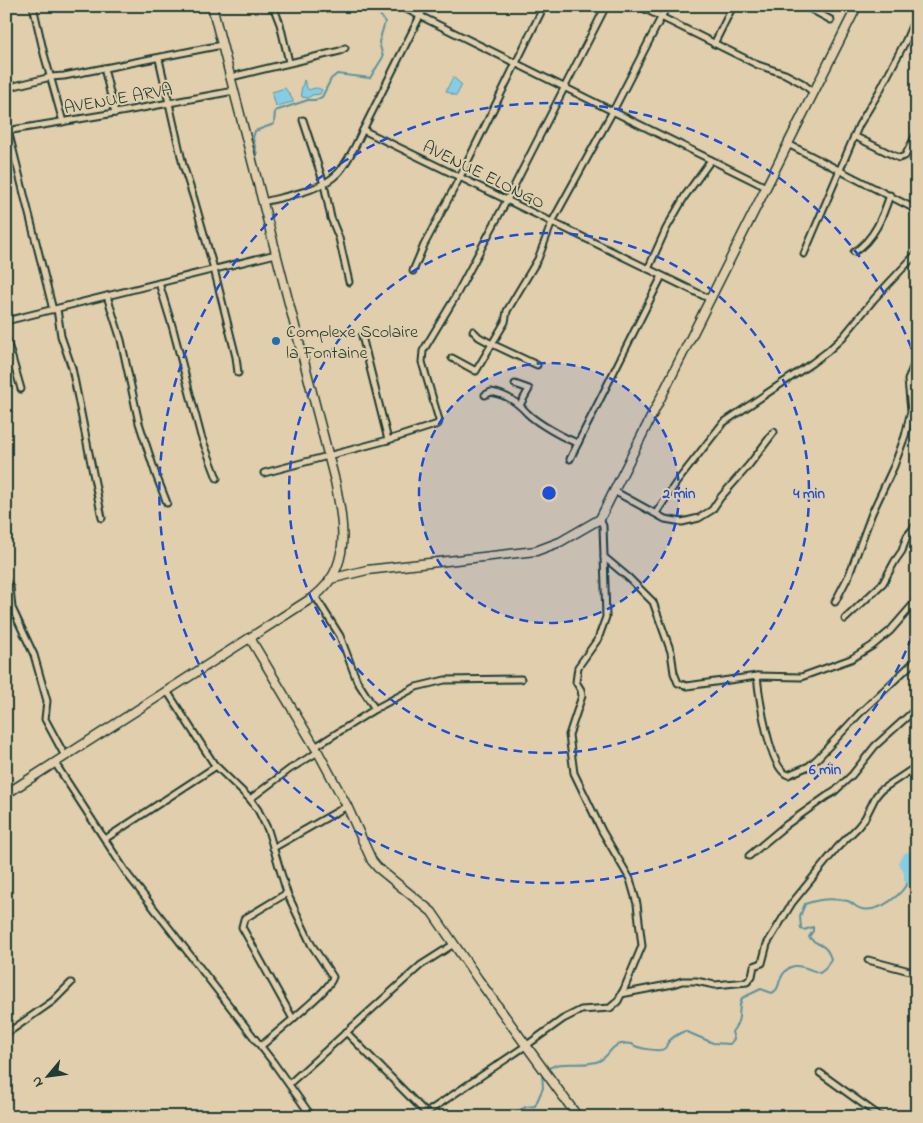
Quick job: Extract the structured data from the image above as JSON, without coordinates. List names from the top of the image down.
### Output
{
  "streets": {
    "street": ["AVENUE ARVA", "AVENUE ELONGO"]
  },
  "places": ["Complexe Scolaire la Fontaine"],
  "north": "bottom left",
  "rings": ["2 min", "4 min", "6 min"]
}
